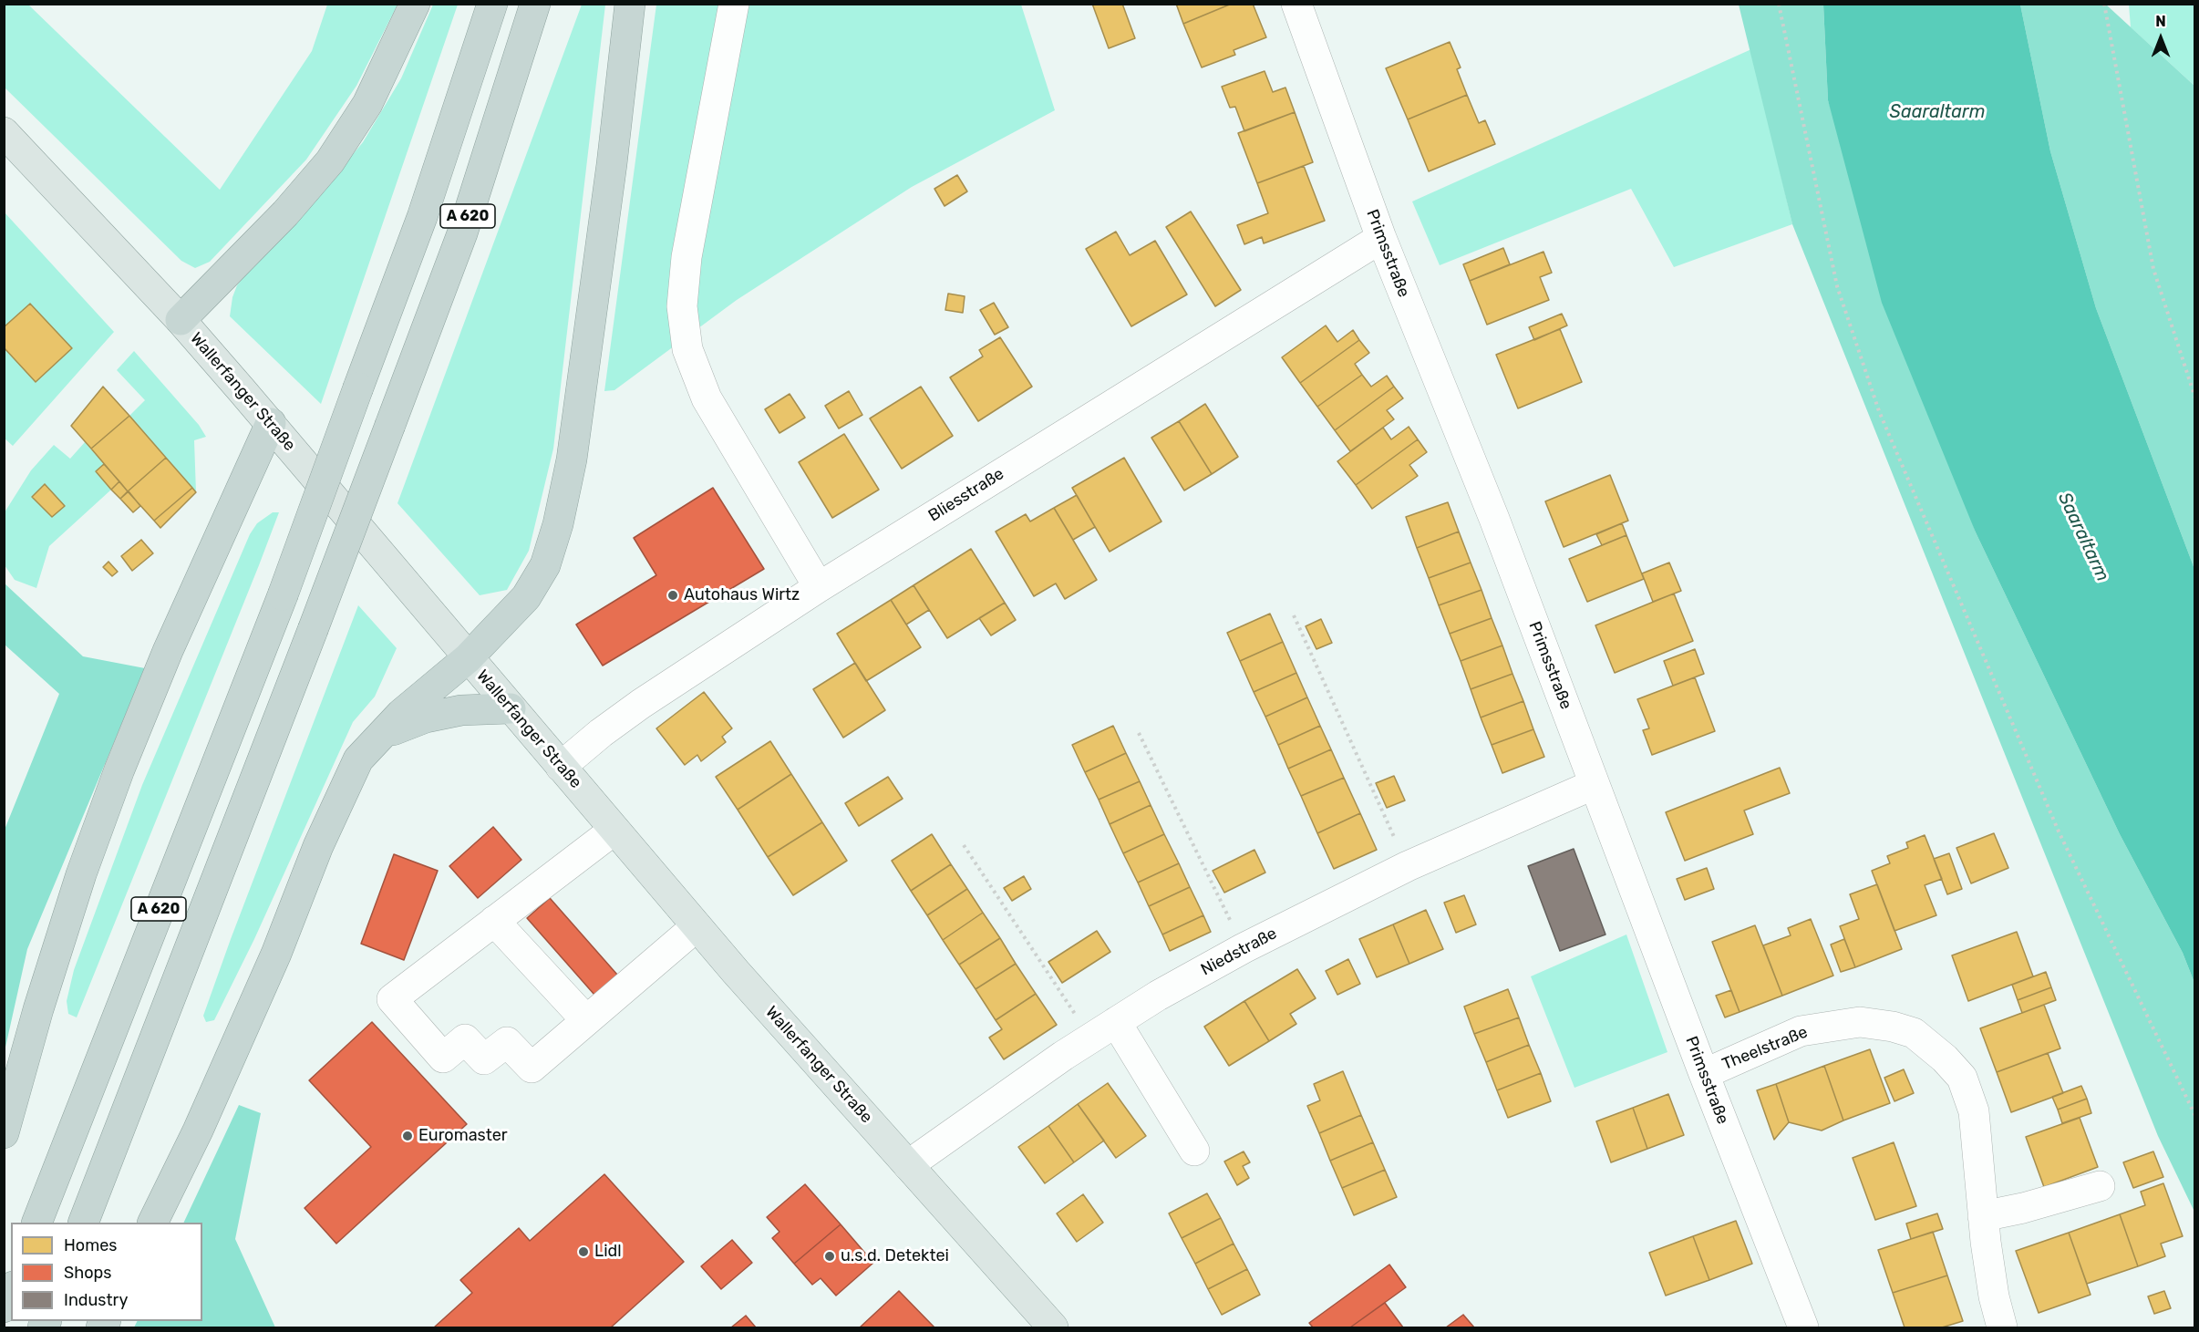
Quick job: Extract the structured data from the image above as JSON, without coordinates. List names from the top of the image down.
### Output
{
  "streets": {
    "highway": ["A 620"],
    "main road": ["Wallerfanger Straße"],
    "street": [
      "Primsstraße",
      "Bliesstraße",
      "Niedstraße",
      "Theelstraße"
    ]
  },
  "crossings": [
    ["Primsstraße", "Bliesstraße"],
    ["Primsstraße", "Niedstraße"],
    ["Primsstraße", "Theelstraße"],
    ["Wallerfanger Straße", "Bliesstraße"],
    ["Wallerfanger Straße", "Niedstraße"]
  ],
  "water": ["Saaraltarm"],
  "places": [
    "Autohaus Wirtz",
    "Euromaster",
    "Lidl",
    "u.s.d. Detektei"
  ],
  "legend": ["Homes", "Shops", "Industry"],
  "north": "top"
}
